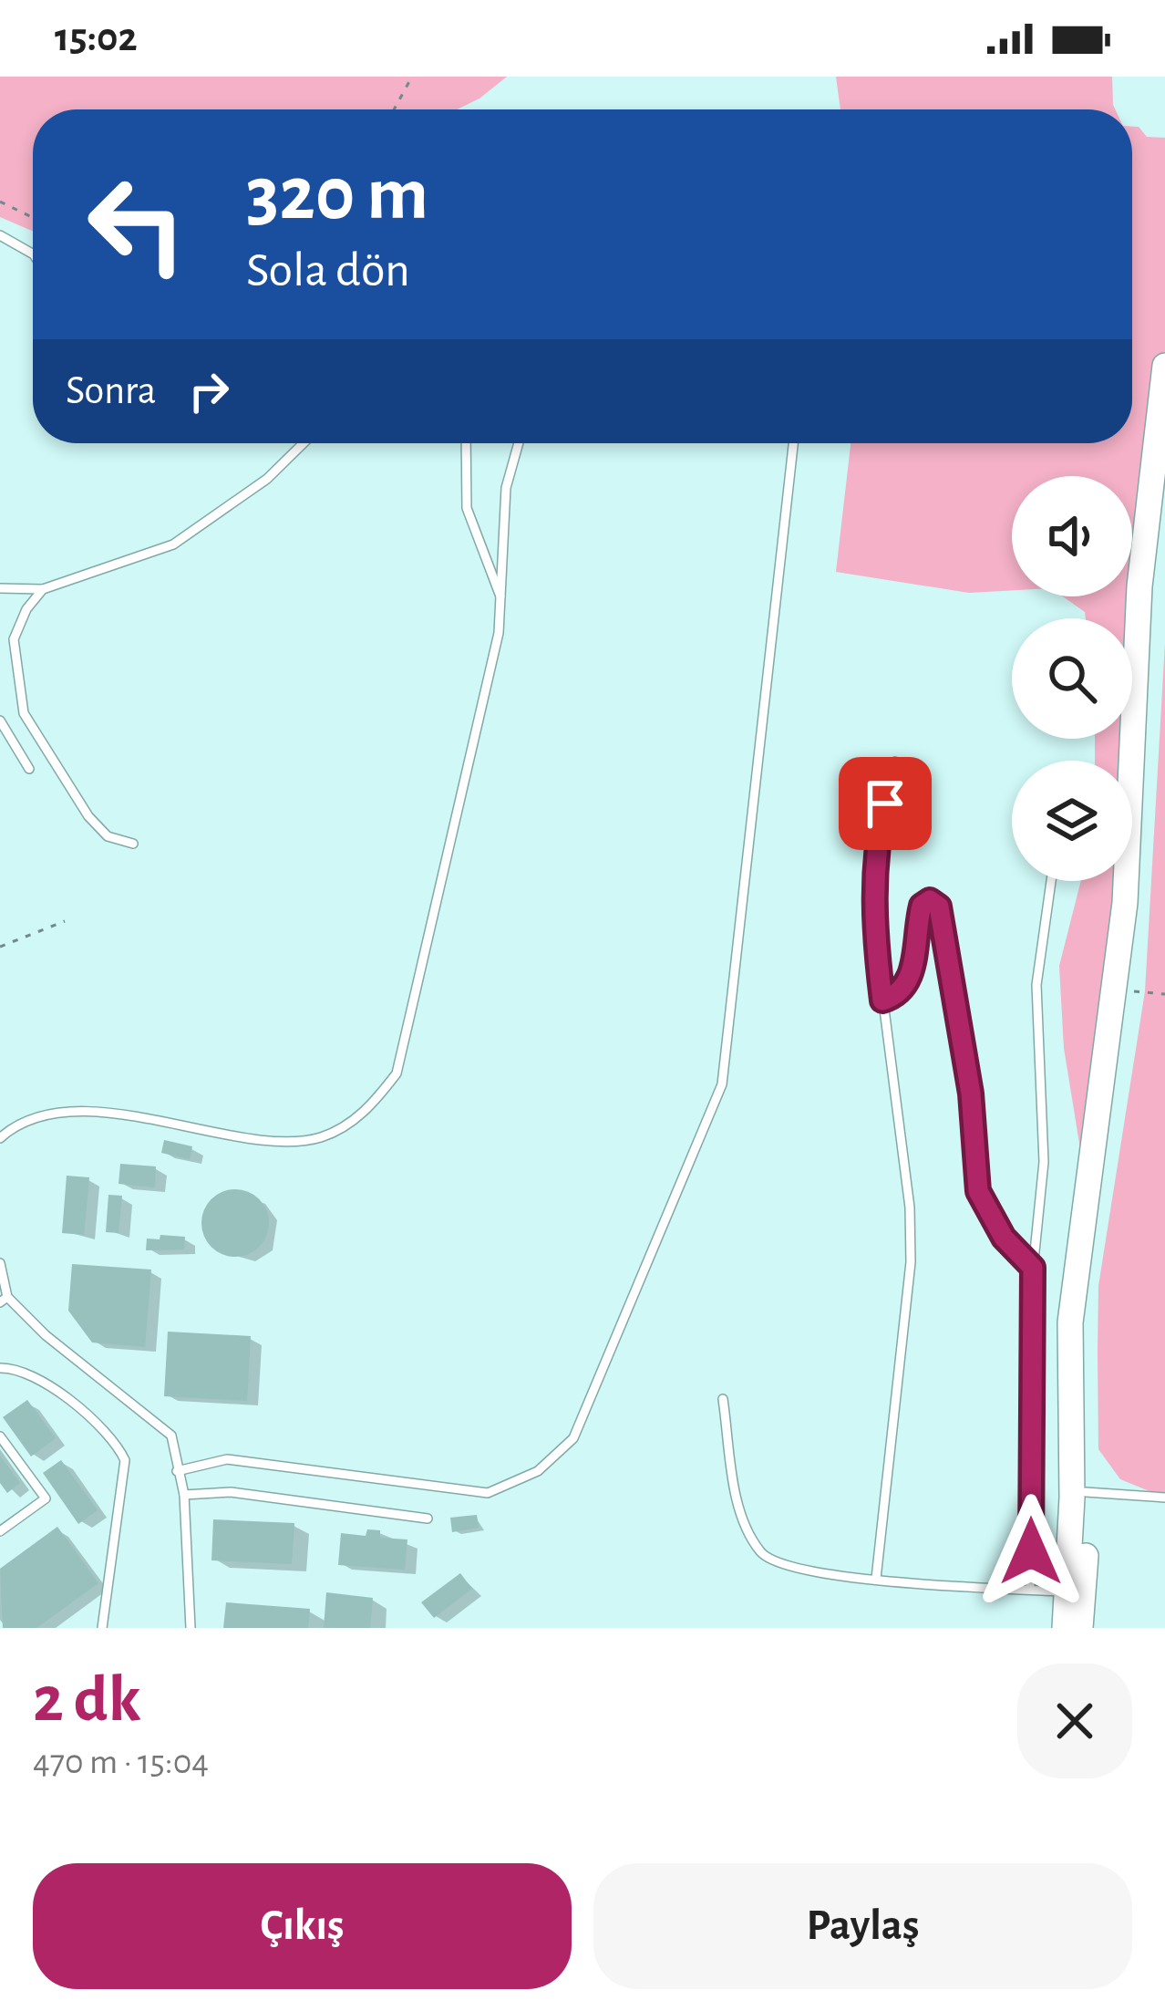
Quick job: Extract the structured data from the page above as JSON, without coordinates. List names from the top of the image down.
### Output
{
  "page": {
    "status": "15:02",
    "turn": ["320 m", "Sola dön"],
    "then": "Sonra",
    "heading": ["2 dk", "470 m · 15:04"],
    "buttons": ["Çıkış", "Paylaş"]
  }
}
